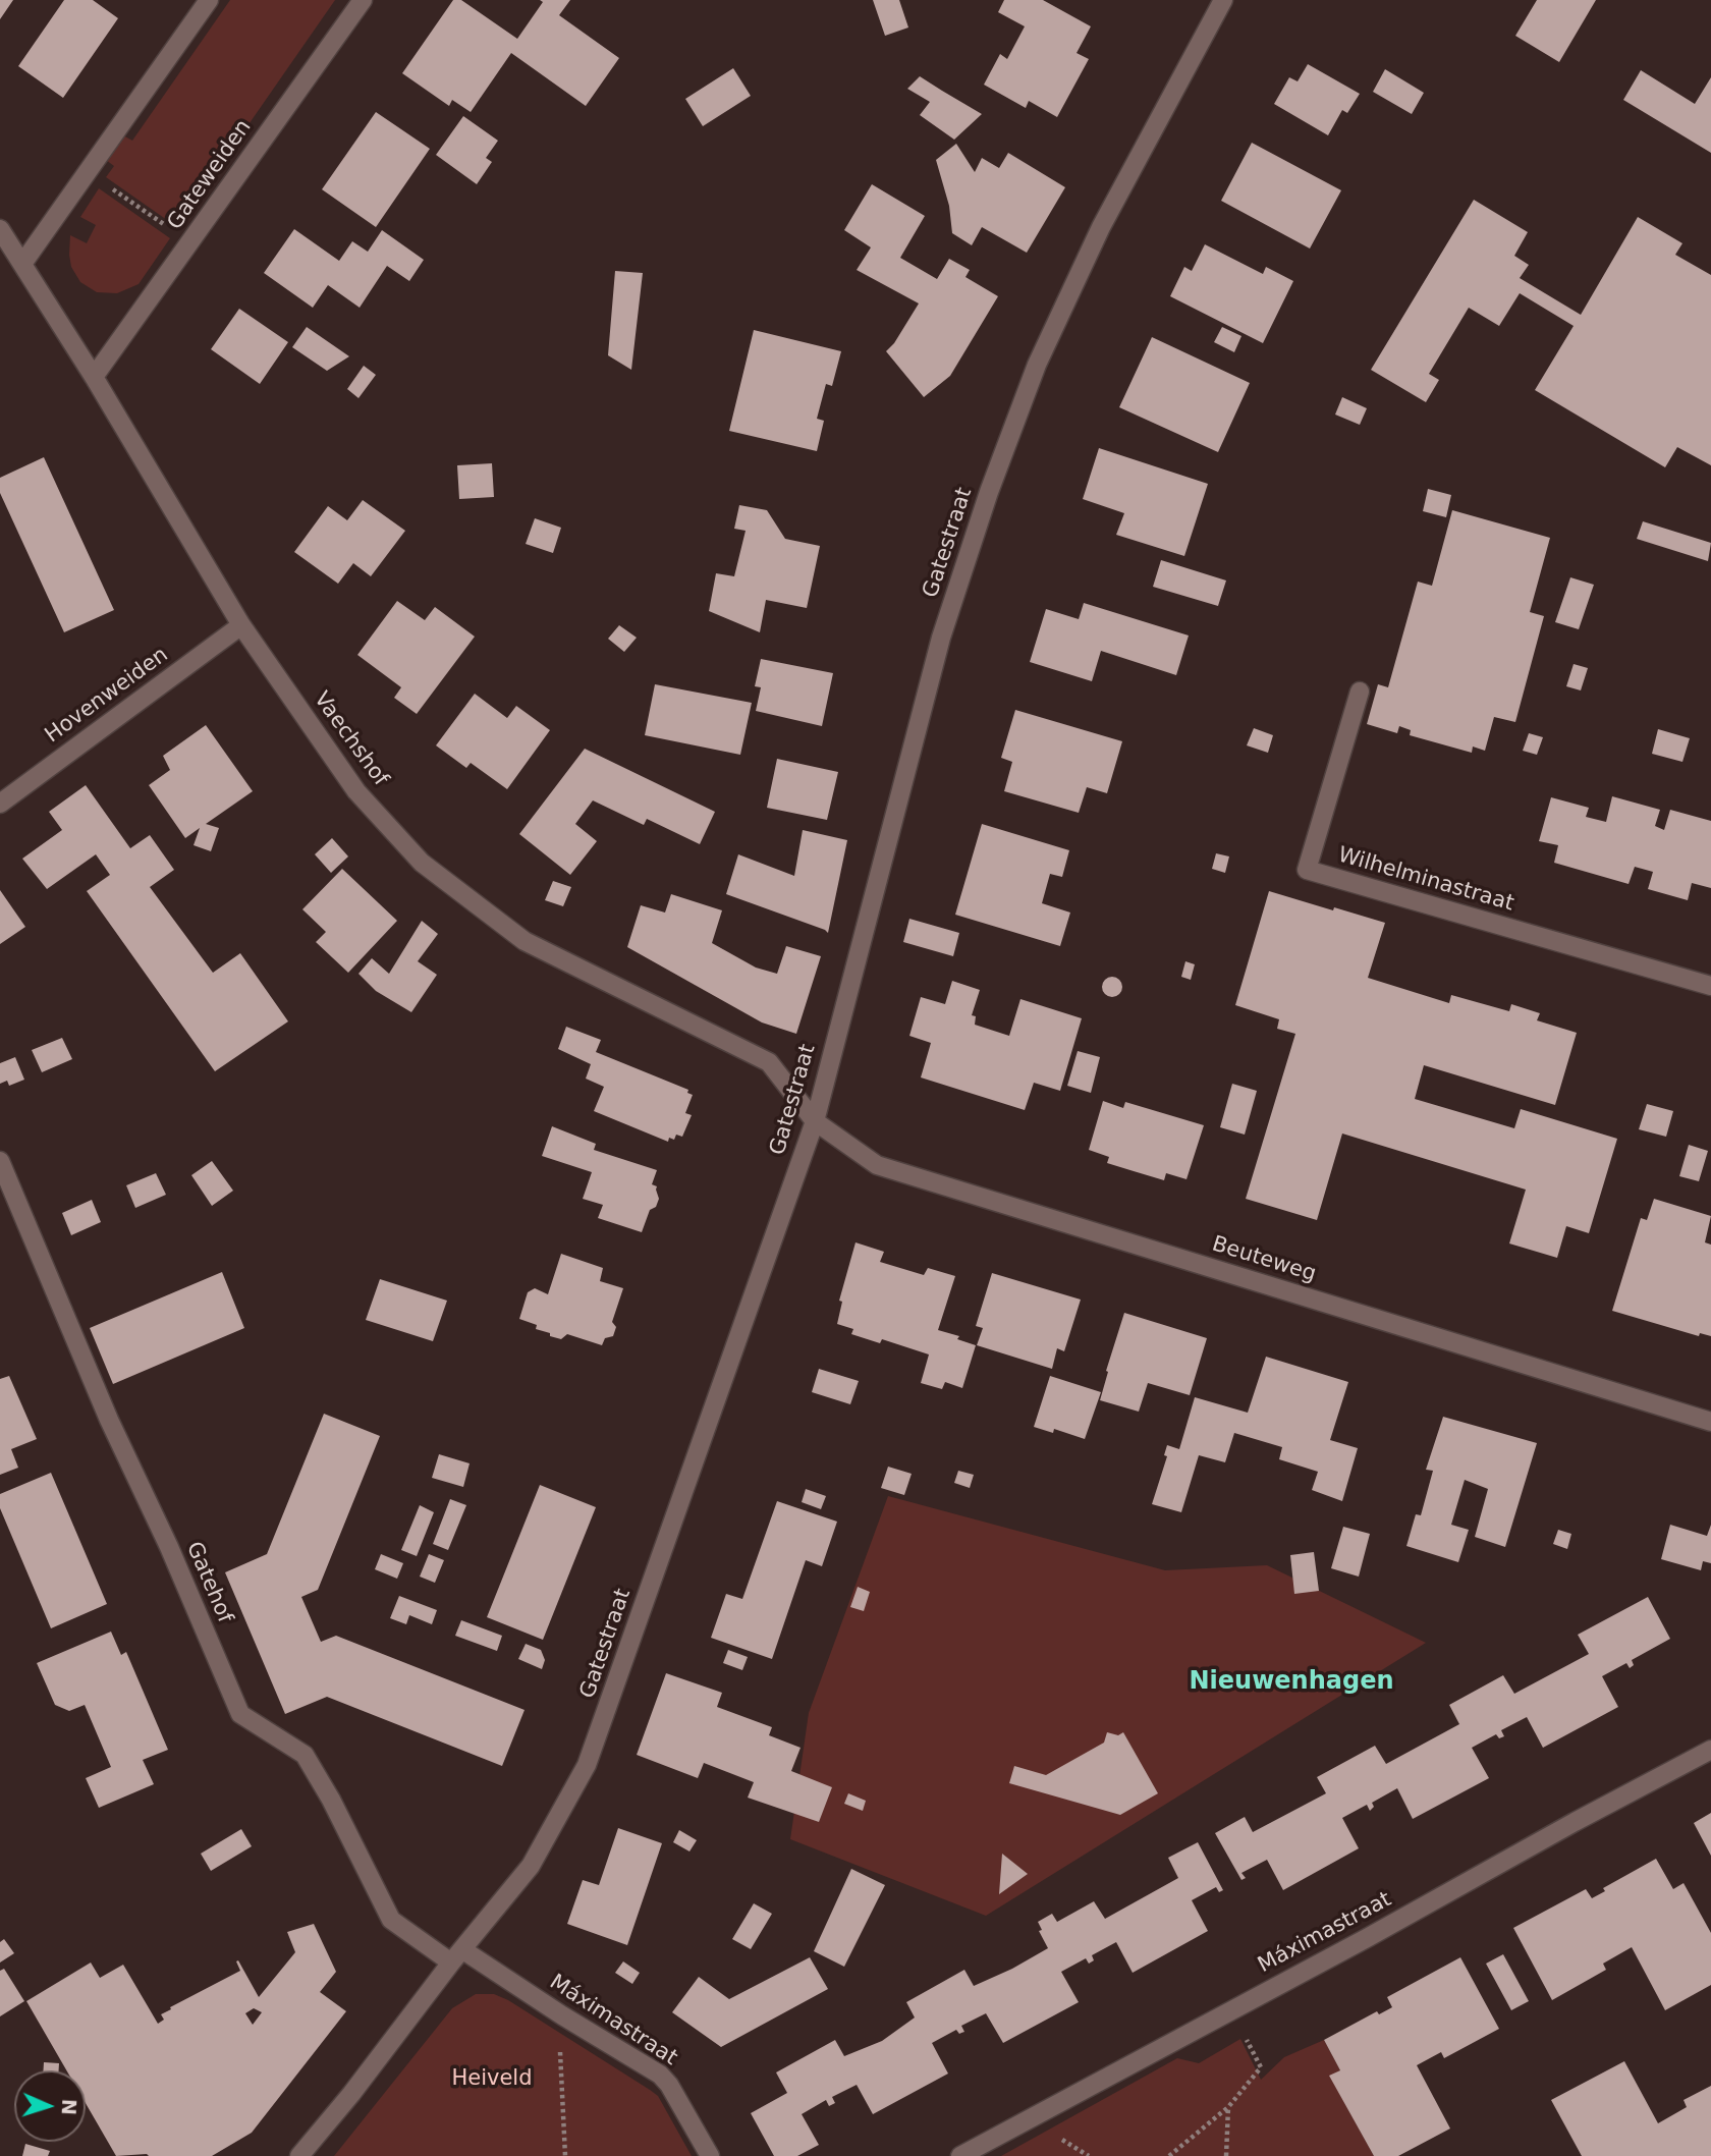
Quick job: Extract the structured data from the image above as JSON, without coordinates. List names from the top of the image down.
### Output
{
  "streets": {
    "street": [
      "Gateweiden",
      "Gatestraat",
      "Hovenweiden",
      "Vaechshof",
      "Wilhelminastraat",
      "Beuteweg",
      "Gatehof",
      "Máximastraat"
    ]
  },
  "crossings": [
    ["Gateweiden", "Vaechshof"],
    ["Gatestraat", "Vaechshof"],
    ["Gatestraat", "Beuteweg"],
    ["Gatestraat", "Gatehof"],
    ["Gatestraat", "Máximastraat"],
    ["Hovenweiden", "Vaechshof"],
    ["Vaechshof", "Beuteweg"],
    ["Gatehof", "Máximastraat"]
  ],
  "districts": ["Nieuwenhagen"],
  "parks": ["Heiveld"],
  "north": "right"
}
